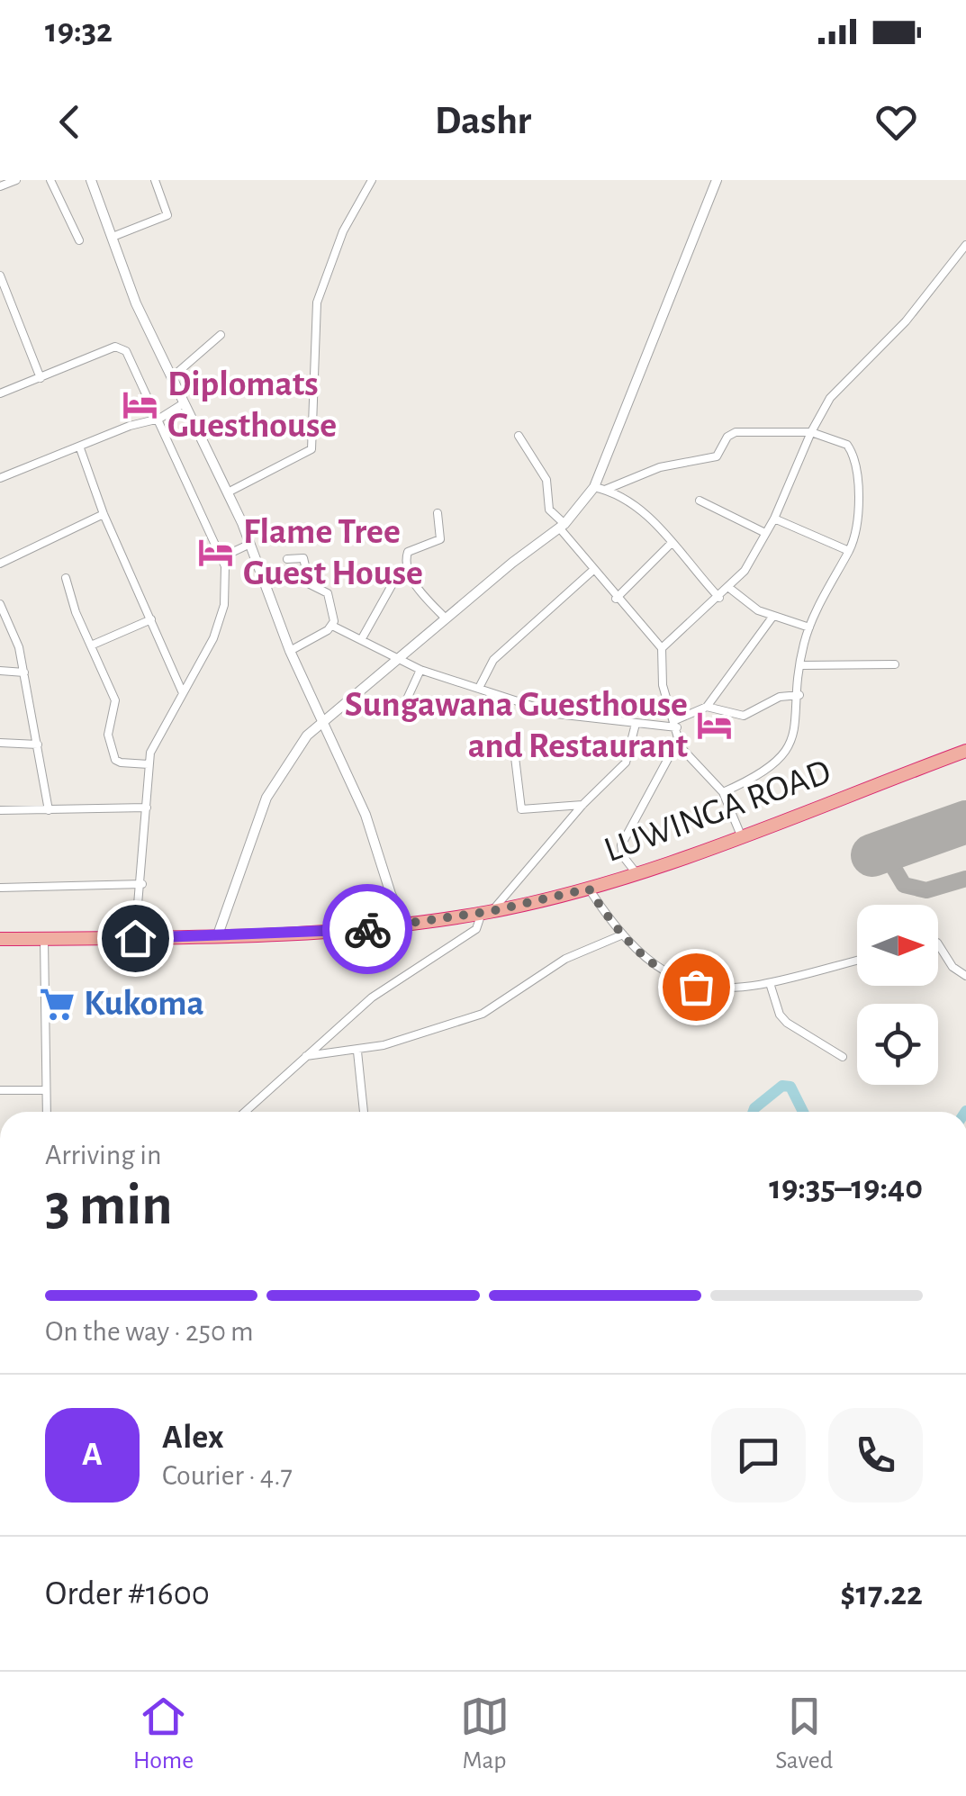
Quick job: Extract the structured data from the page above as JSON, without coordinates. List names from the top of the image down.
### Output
{
  "streets": {
    "highway": ["LUWINGA ROAD"]
  },
  "places": {
    "hotel": ["Diplomats Guesthouse", "Flame Tree Guest House", "Sungawana Guesthouse and Restaurant"],
    "supermarket": ["Kukoma"]
  },
  "north": "right",
  "page": {
    "status": "19:32",
    "header": "Dashr",
    "heading": ["3 min", "Arriving in", "19:35–19:40"],
    "panel": [
      "Alex",
      "Courier · 4.7",
      "Order #1600",
      "$17.22"
    ],
    "bar": "On the way · 250 m",
    "round": "A",
    "tabs": ["Home", "Map", "Saved"]
  }
}
